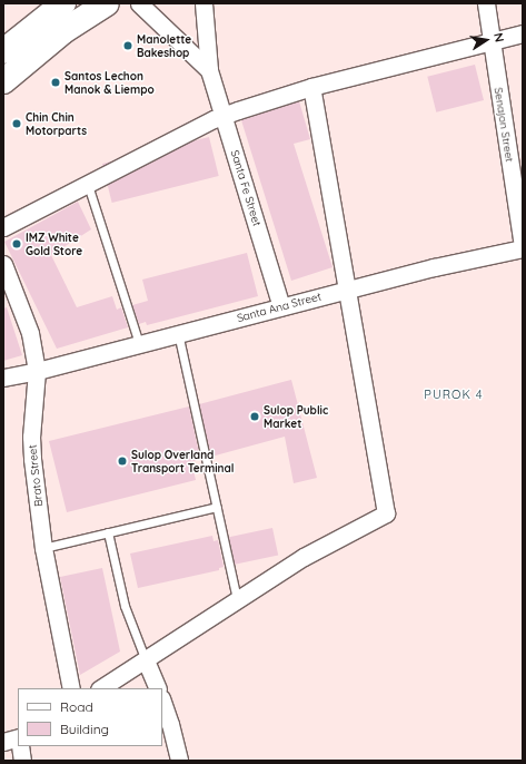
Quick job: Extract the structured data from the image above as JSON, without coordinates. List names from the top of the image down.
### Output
{
  "streets": {
    "street": [
      "Senajon Street",
      "Santa Fe Street",
      "Santa Ana Street",
      "Brato Street"
    ]
  },
  "crossings": [
    ["Senajon Street", "Santa Ana Street"],
    ["Santa Fe Street", "Santa Ana Street"],
    ["Santa Ana Street", "Brato Street"]
  ],
  "districts": ["PUROK 4"],
  "places": [
    "Manolette Bakeshop",
    "Santos Lechon Manok & Liempo",
    "Chin Chin Motorparts",
    "IMZ White Gold Store",
    "Sulop Public Market",
    "Sulop Overland Transport Terminal"
  ],
  "legend": ["Road", "Building"],
  "north": "right"
}
